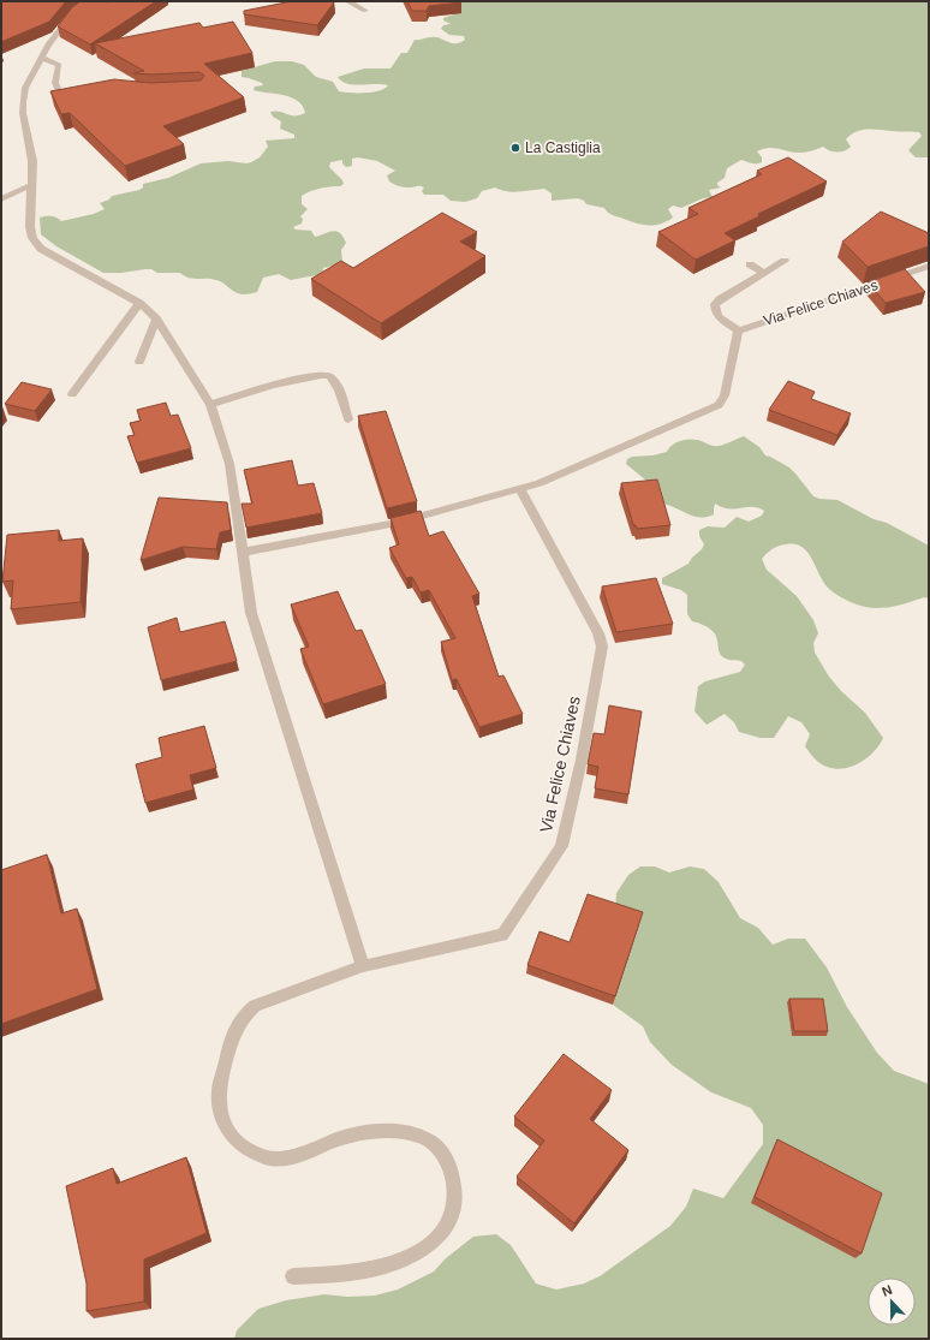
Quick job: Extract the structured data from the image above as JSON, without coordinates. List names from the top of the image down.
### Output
{
  "streets": {
    "street": ["Via Felice Chiaves"]
  },
  "places": ["La Castiglia"],
  "north": "top"
}
